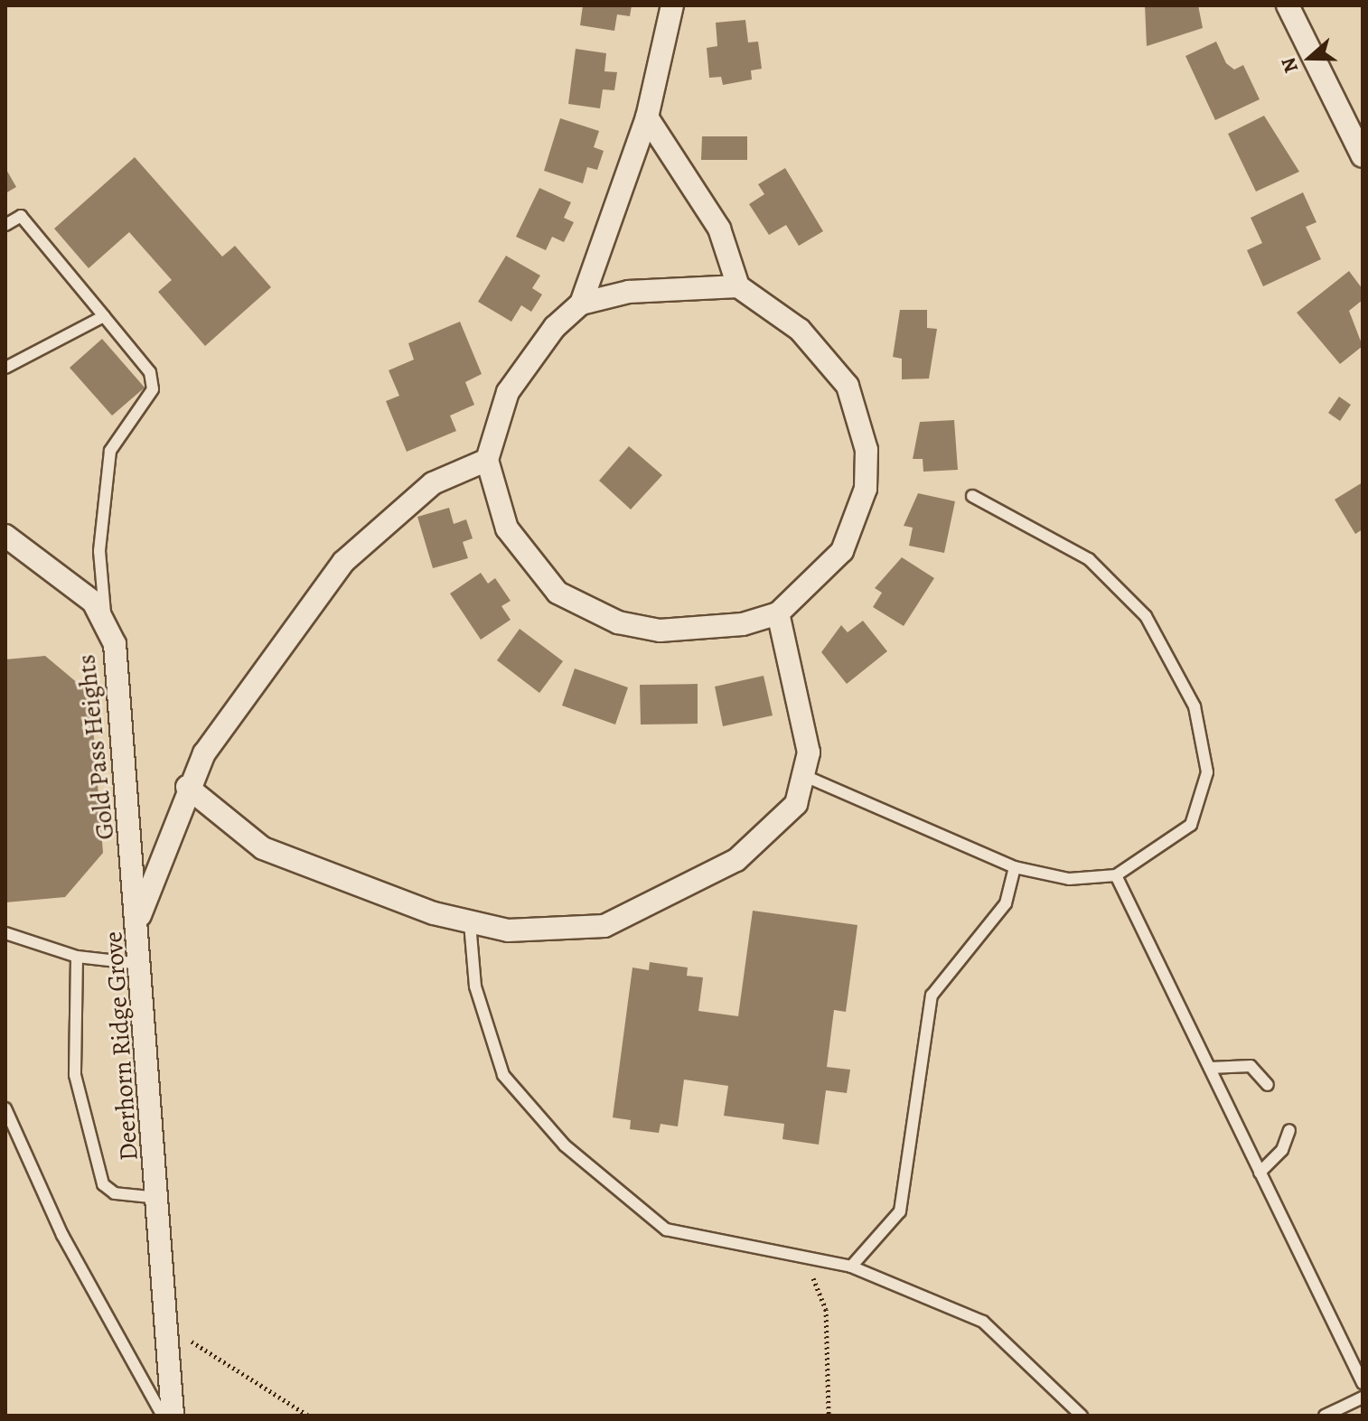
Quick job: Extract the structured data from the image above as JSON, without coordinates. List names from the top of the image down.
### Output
{
  "streets": {
    "street": ["Gold Pass Heights", "Deerhorn Ridge Grove"]
  },
  "crossings": [
    ["Gold Pass Heights", "Deerhorn Ridge Grove"]
  ],
  "north": "left"
}
